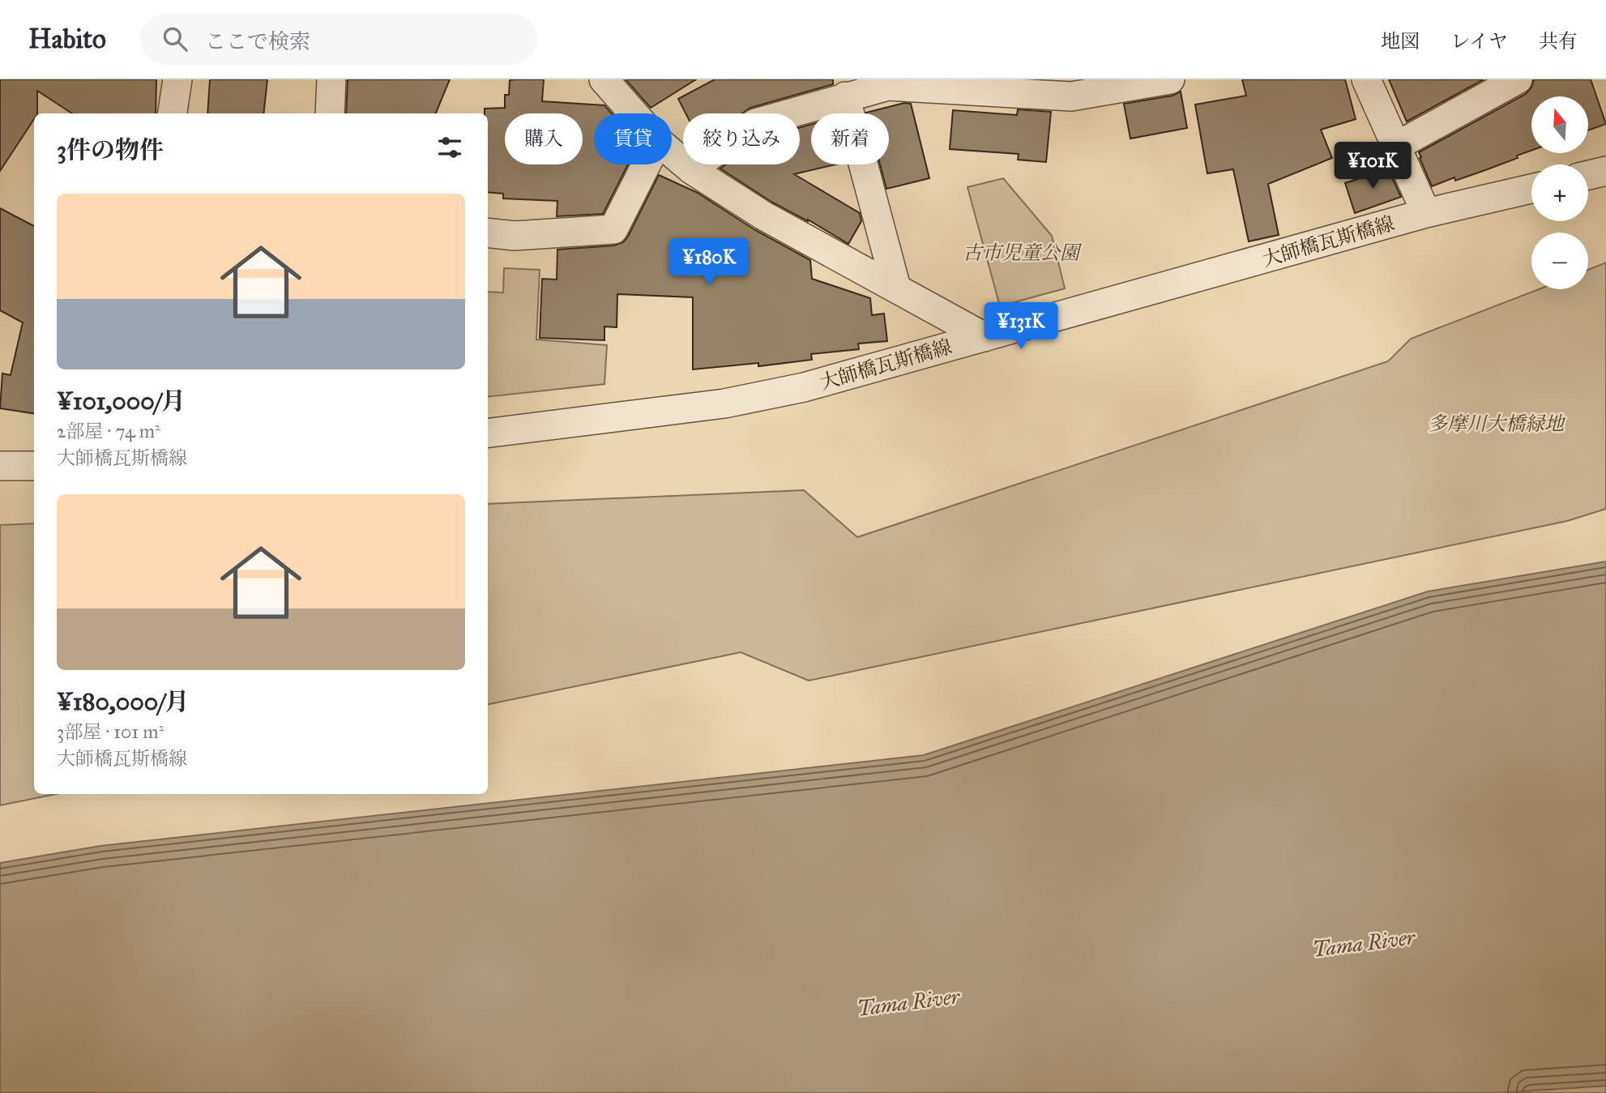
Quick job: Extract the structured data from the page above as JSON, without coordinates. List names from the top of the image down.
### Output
{
  "streets": {
    "street": ["大師橋瓦斯橋線"]
  },
  "water": ["Tama River"],
  "parks": ["古市児童公園", "多摩川大橋緑地"],
  "north": "top",
  "page": {
    "header": "Habito",
    "search": "ここで検索",
    "nav": ["地図", "レイヤ", "共有"],
    "map_buttons": ["+", "−"],
    "chip": [
      "購入",
      "賃貸",
      "絞り込み",
      "新着"
    ],
    "heading": "3件の物件",
    "price": ["¥101K", "¥180K", "¥131K"],
    "list": [
      {
        "name": "¥101,000/月",
        "note": "2部屋 · 74 m² · 大師橋瓦斯橋線"
      },
      {
        "name": "¥180,000/月",
        "note": "3部屋 · 101 m² · 大師橋瓦斯橋線"
      }
    ]
  }
}
